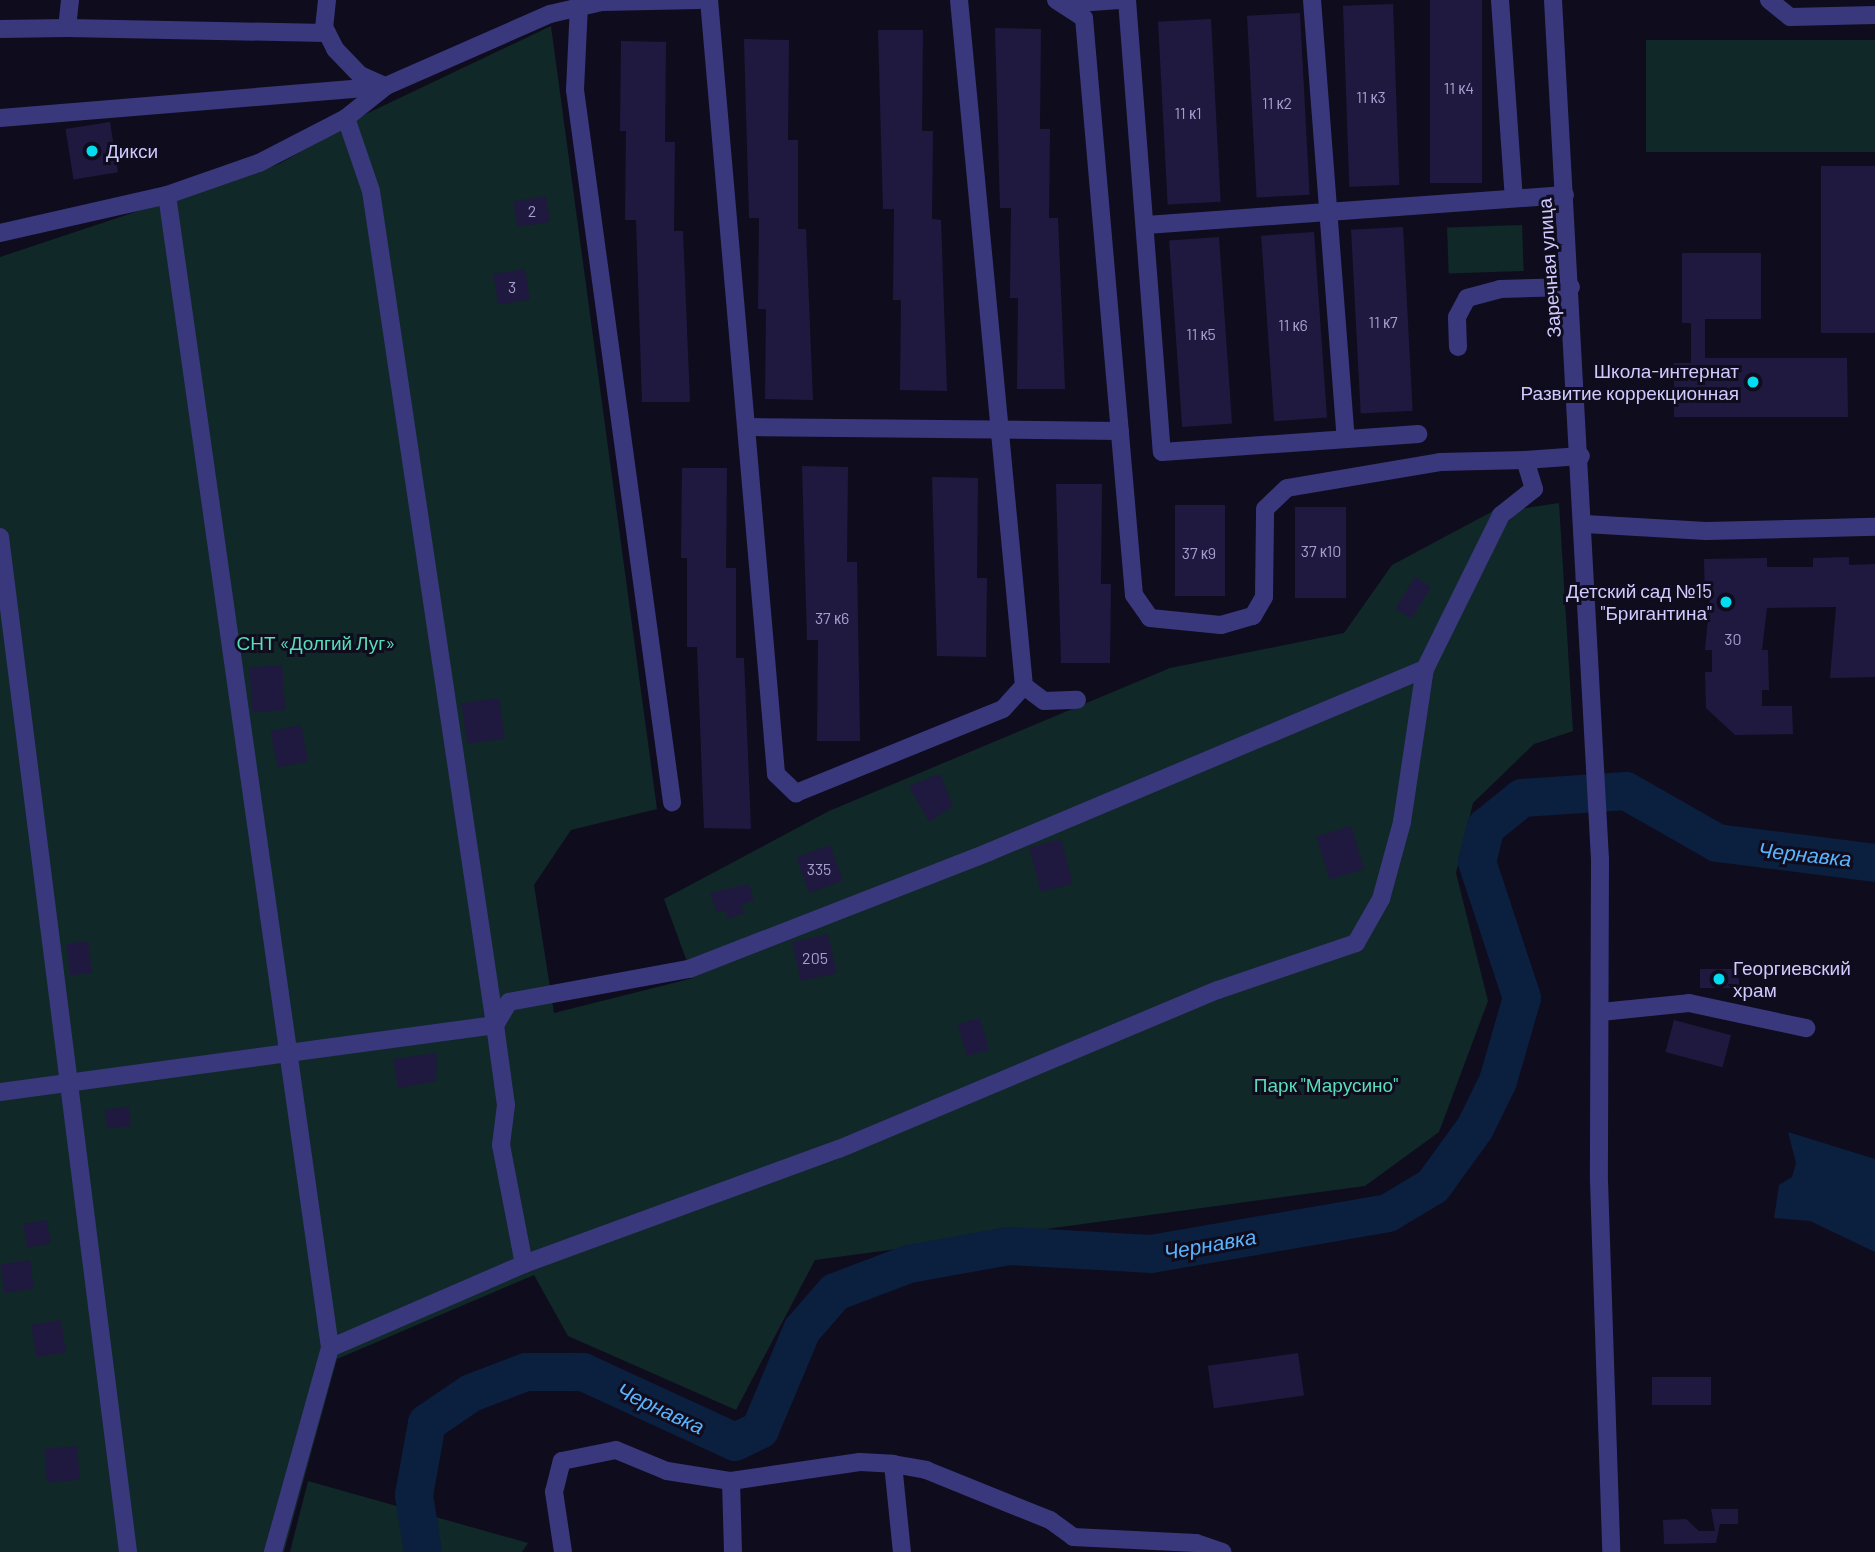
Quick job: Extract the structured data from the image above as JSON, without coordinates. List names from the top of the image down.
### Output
{
  "streets": {
    "street": ["Заречная улица"]
  },
  "water": ["Чернавка"],
  "parks": ["СНТ «Долгий Луг»", "Парк \"Марусино\""],
  "places": [
    "Дикси",
    "Школа-интернат Развитие коррекционная",
    "Детский сад №15 \"Бригантина\"",
    "Георгиевский храм"
  ],
  "house_numbers": [
    "11 к4",
    "11 к3",
    "11 к2",
    "11 к1",
    "2",
    "3",
    "11 к7",
    "11 к6",
    "11 к5",
    "37 к10",
    "37 к9",
    "37 к6",
    "30",
    "335",
    "205"
  ]
}
